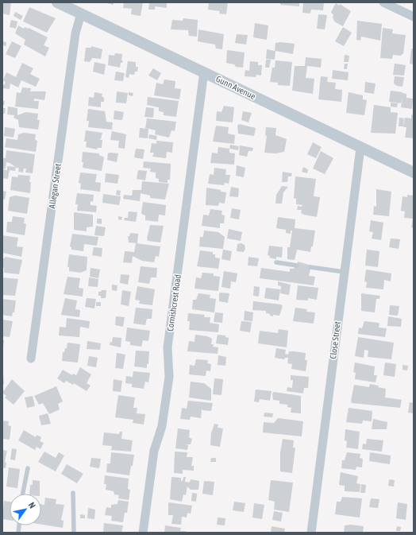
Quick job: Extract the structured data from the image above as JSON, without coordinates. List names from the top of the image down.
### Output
{
  "streets": {
    "street": [
      "Gunn Avenue",
      "Allegan Street",
      "Cornishcrest Road",
      "Close Street"
    ]
  },
  "crossings": [
    ["Gunn Avenue", "Allegan Street"],
    ["Gunn Avenue", "Cornishcrest Road"],
    ["Gunn Avenue", "Close Street"]
  ],
  "north": "top right"
}
